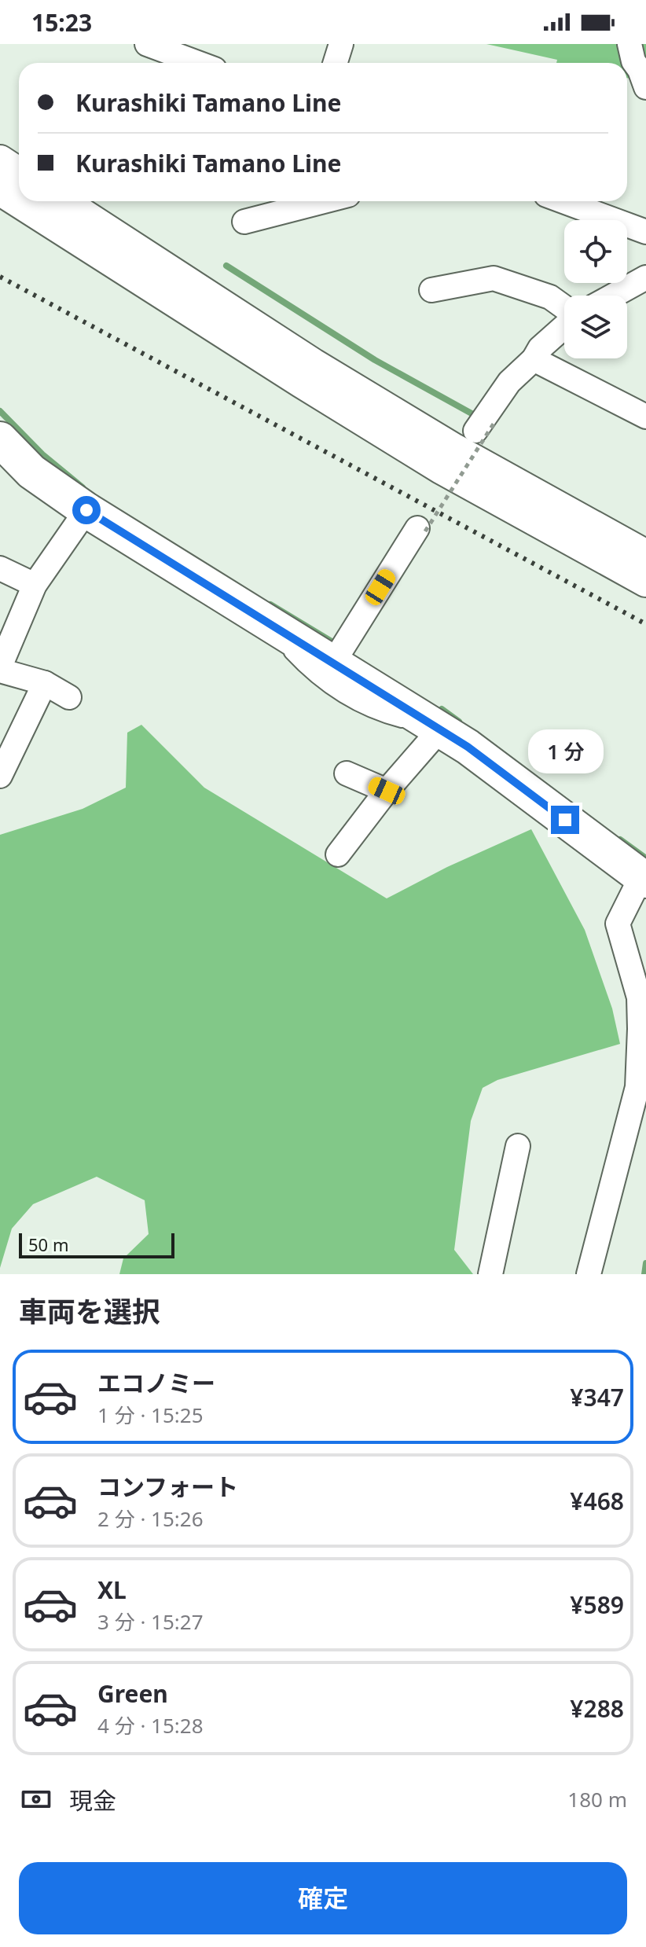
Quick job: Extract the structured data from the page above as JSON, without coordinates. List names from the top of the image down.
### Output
{
  "scale_bar": "50 m",
  "page": {
    "status": "15:23",
    "banner": ["Kurashiki Tamano Line", "Kurashiki Tamano Line"],
    "bubble": "1 分",
    "scale": "50 m",
    "heading": "車両を選択",
    "list": [
      {
        "name": "エコノミー",
        "note": "1 分 · 15:25",
        "value": "¥347"
      },
      {
        "name": "コンフォート",
        "note": "2 分 · 15:26",
        "value": "¥468"
      },
      {
        "name": "XL",
        "note": "3 分 · 15:27",
        "value": "¥589"
      },
      {
        "name": "Green",
        "note": "4 分 · 15:28",
        "value": "¥288"
      }
    ],
    "pay": ["現金", "180 m"],
    "buttons": "確定"
  }
}
